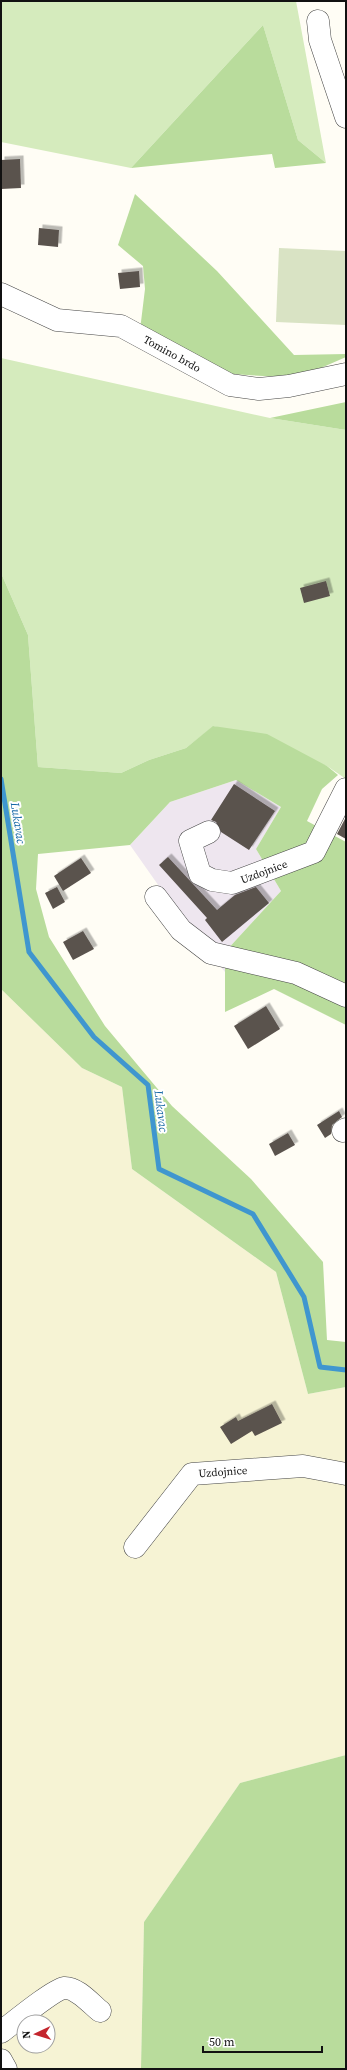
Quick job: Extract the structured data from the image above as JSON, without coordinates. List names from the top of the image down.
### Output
{
  "streets": {
    "street": ["Tomino brdo", "Uzdojnice"]
  },
  "water": ["Lukavac"],
  "scale_bar": "50 m",
  "north": "left"
}
